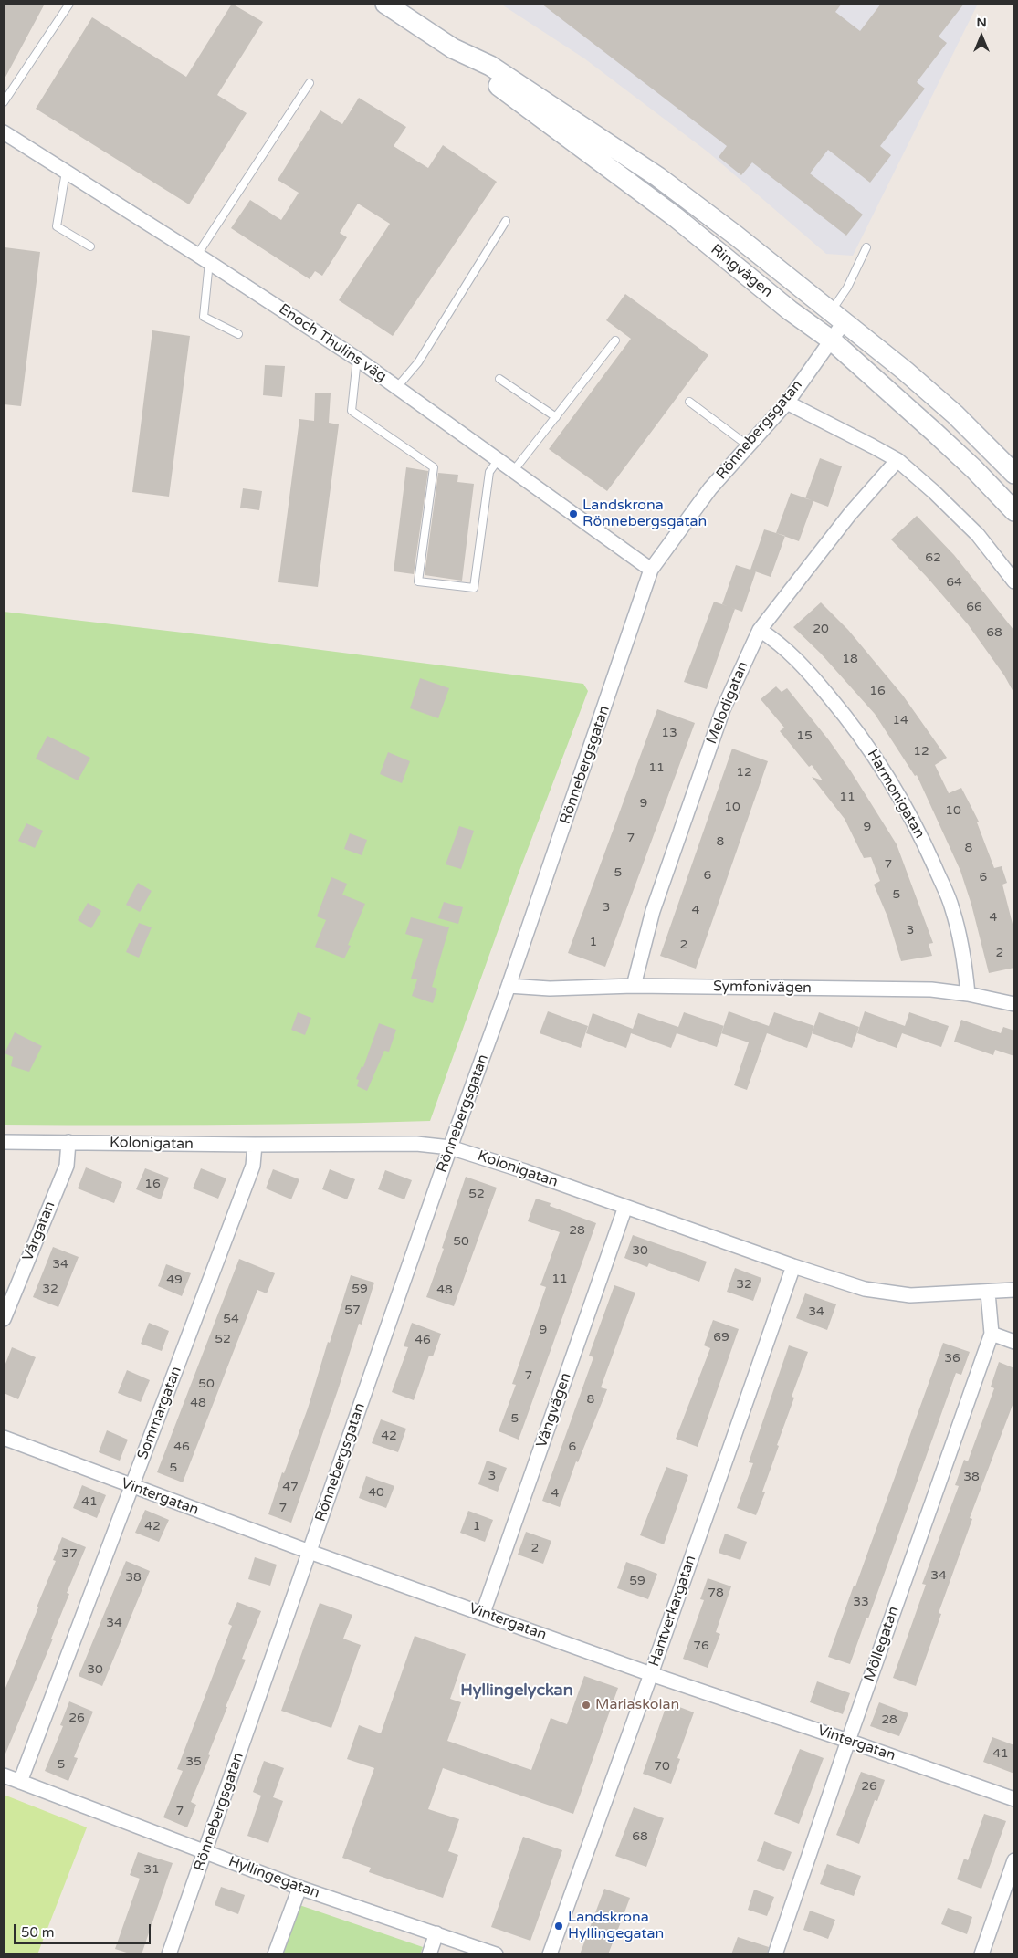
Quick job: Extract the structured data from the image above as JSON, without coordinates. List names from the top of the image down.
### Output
{
  "streets": {
    "main road": ["Ringvägen"],
    "street": [
      "Enoch Thulins väg",
      "Rönnebergsgatan",
      "Melodigatan",
      "Harmonigatan",
      "Symfonivägen",
      "Kolonigatan",
      "Vårgatan",
      "Vångvägen",
      "Sommargatan",
      "Vintergatan",
      "Hantverkargatan",
      "Möllegatan",
      "Hyllingegatan"
    ]
  },
  "crossings": [
    ["Ringvägen", "Rönnebergsgatan"],
    ["Enoch Thulins väg", "Rönnebergsgatan"],
    ["Rönnebergsgatan", "Symfonivägen"],
    ["Rönnebergsgatan", "Kolonigatan"],
    ["Rönnebergsgatan", "Vintergatan"],
    ["Rönnebergsgatan", "Hyllingegatan"],
    ["Melodigatan", "Harmonigatan"],
    ["Melodigatan", "Symfonivägen"],
    ["Harmonigatan", "Symfonivägen"],
    ["Kolonigatan", "Vårgatan"],
    ["Kolonigatan", "Vångvägen"],
    ["Kolonigatan", "Sommargatan"],
    ["Kolonigatan", "Hantverkargatan"],
    ["Vångvägen", "Vintergatan"],
    ["Sommargatan", "Vintergatan"],
    ["Sommargatan", "Hyllingegatan"],
    ["Vintergatan", "Hantverkargatan"],
    ["Vintergatan", "Möllegatan"]
  ],
  "districts": ["Hyllingelyckan"],
  "places": ["Landskrona Rönnebergsgatan", "Mariaskolan", "Landskrona Hyllingegatan"],
  "house_numbers": [
    "62",
    "64",
    "66",
    "20",
    "68",
    "18",
    "16",
    "14",
    "13",
    "15",
    "12",
    "11",
    "12",
    "11",
    "9",
    "10",
    "10",
    "9",
    "7",
    "8",
    "8",
    "7",
    "5",
    "6",
    "6",
    "5",
    "3",
    "4",
    "4",
    "3",
    "1",
    "2",
    "2",
    "16",
    "52",
    "28",
    "50",
    "30",
    "34",
    "11",
    "49",
    "32",
    "32",
    "59",
    "48",
    "57",
    "34",
    "54",
    "9",
    "69",
    "52",
    "46",
    "36",
    "7",
    "50",
    "8",
    "48",
    "5",
    "42",
    "46",
    "6",
    "5",
    "3",
    "38",
    "47",
    "40",
    "4",
    "41",
    "7",
    "42",
    "1",
    "2",
    "37",
    "34",
    "38",
    "59",
    "78",
    "33",
    "34",
    "76",
    "30",
    "26",
    "28",
    "41",
    "35",
    "5",
    "70",
    "26",
    "7",
    "68",
    "31"
  ],
  "scale_bar": "50 m",
  "north": "top"
}
